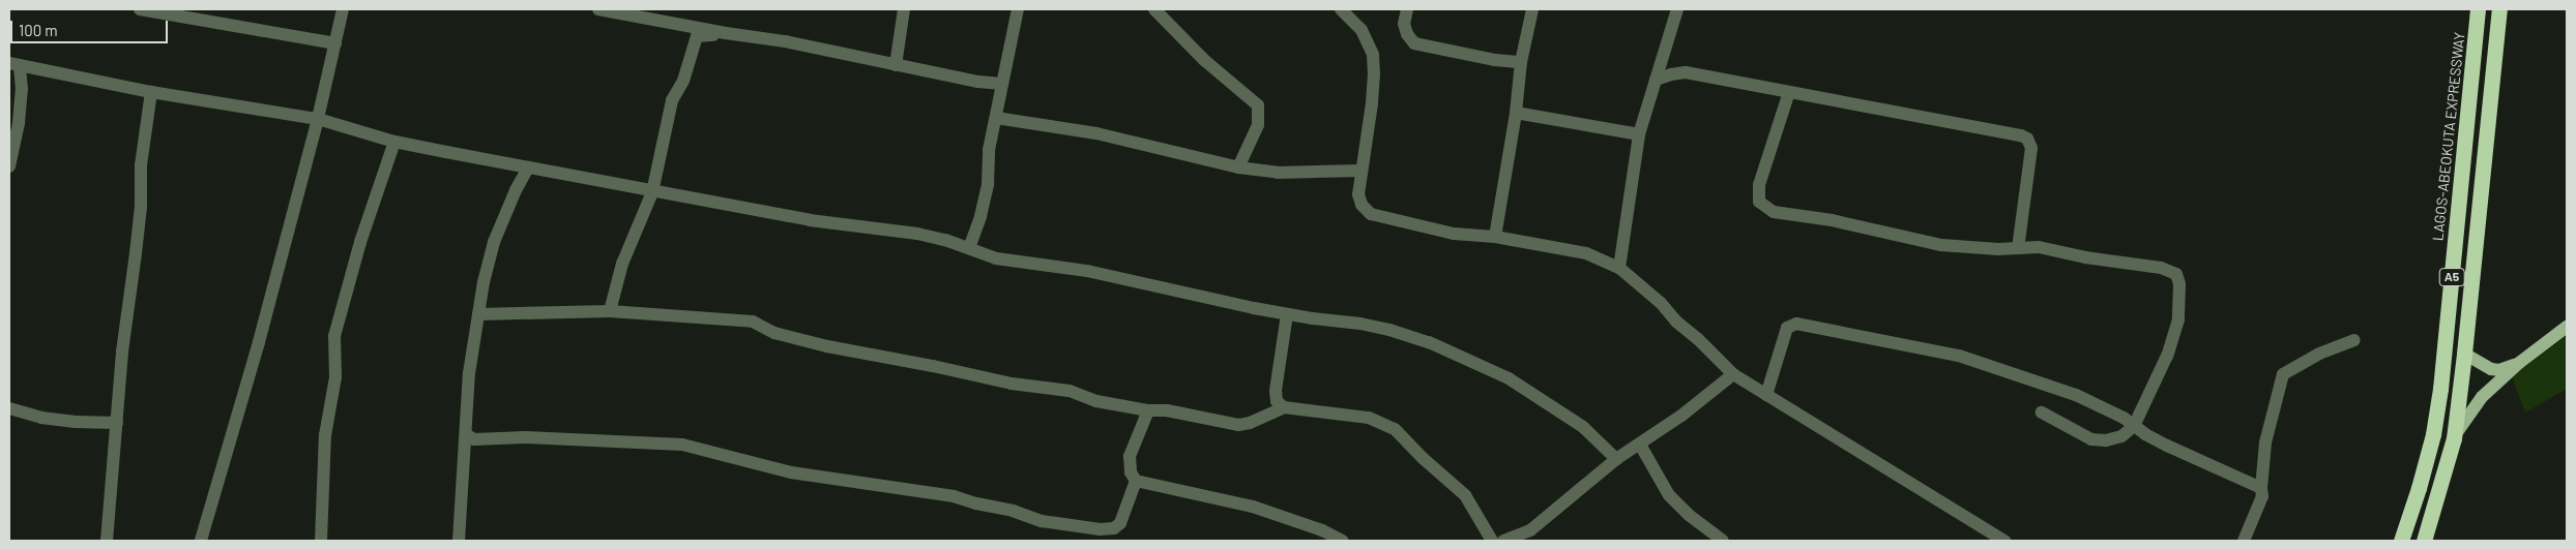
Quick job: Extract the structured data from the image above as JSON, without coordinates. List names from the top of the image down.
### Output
{
  "streets": {
    "highway": ["LAGOS-ABEOKUTA EXPRESSWAY", "A5"]
  },
  "scale_bar": "100 m"
}
